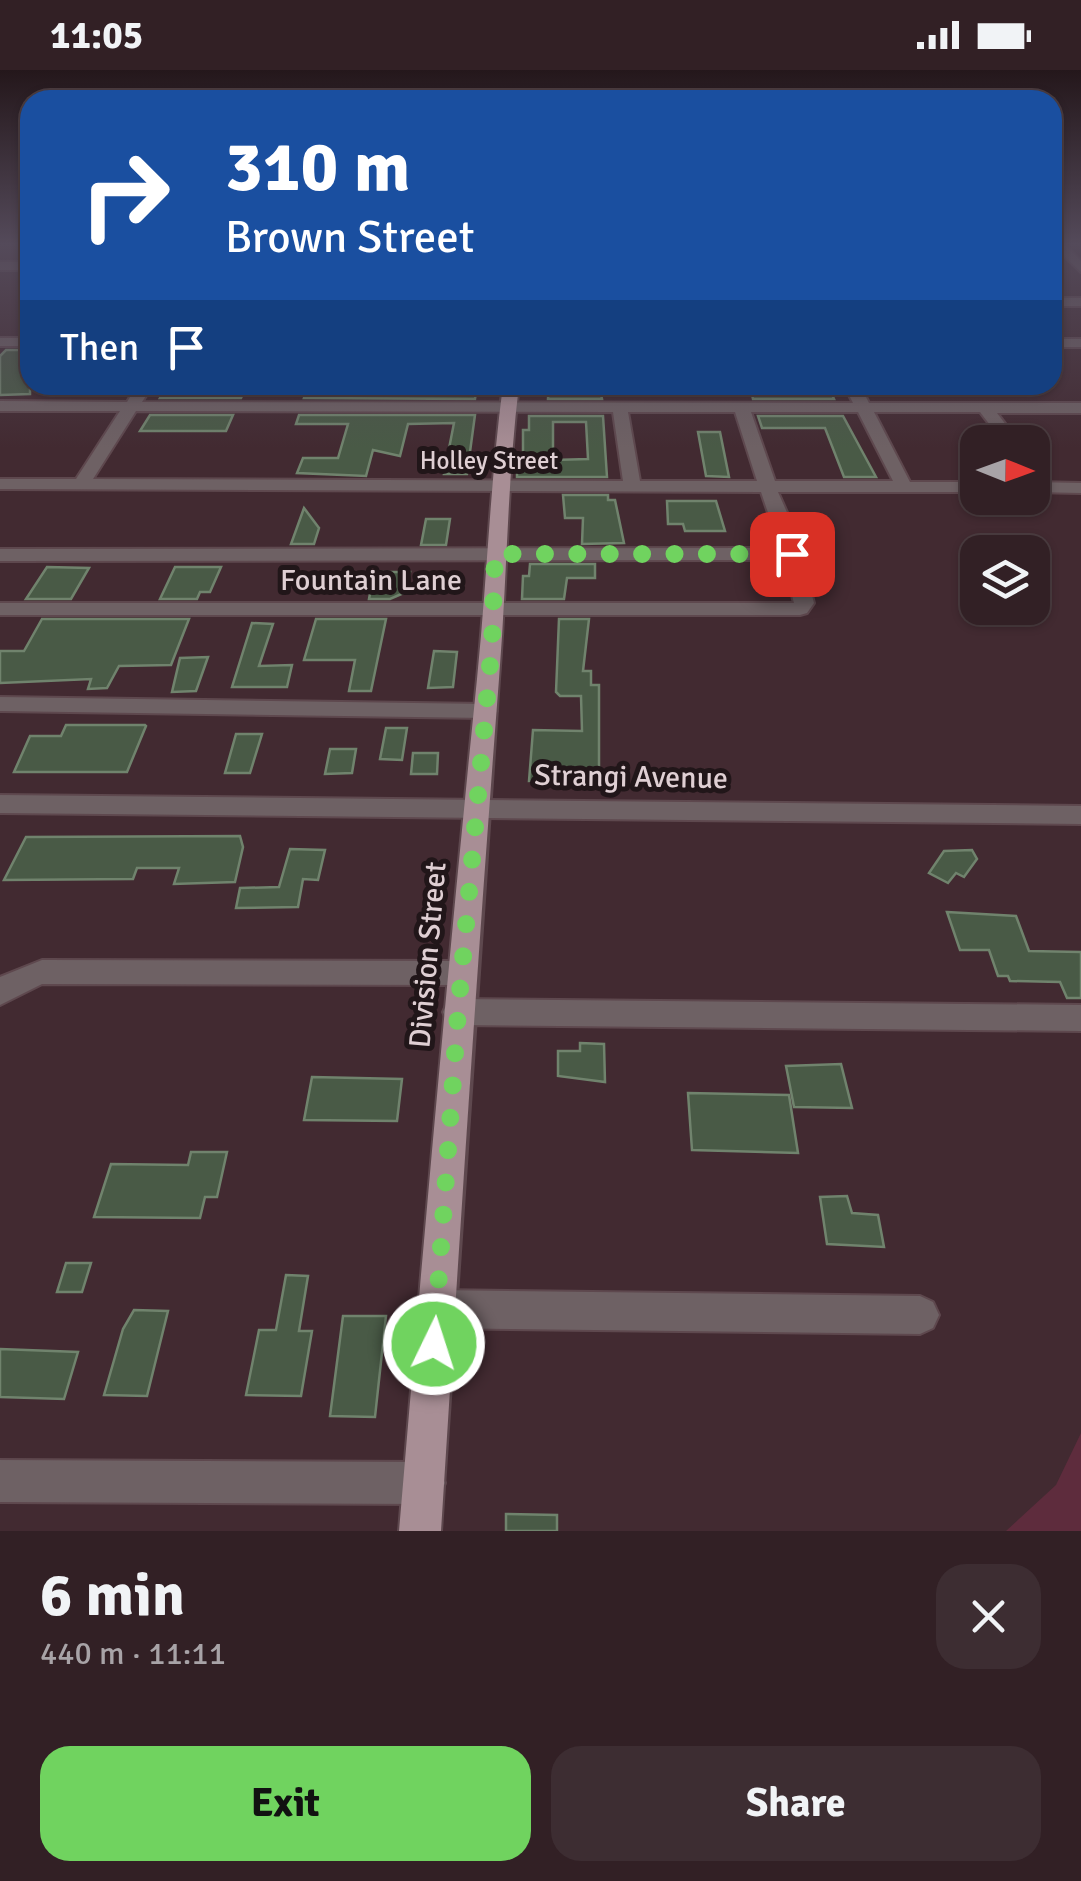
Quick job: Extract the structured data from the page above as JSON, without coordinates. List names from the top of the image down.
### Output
{
  "streets": {
    "main road": ["Division Street"],
    "street": ["Holley Street", "Fountain Lane", "Strangi Avenue"]
  },
  "crossings": [
    ["Holley Street", "Division Street"],
    ["Fountain Lane", "Division Street"],
    ["Strangi Avenue", "Division Street"]
  ],
  "north": "right",
  "page": {
    "status": "11:05",
    "turn": ["310 m", "Brown Street"],
    "then": "Then",
    "heading": ["6 min", "440 m · 11:11"],
    "buttons": ["Exit", "Share"]
  }
}
